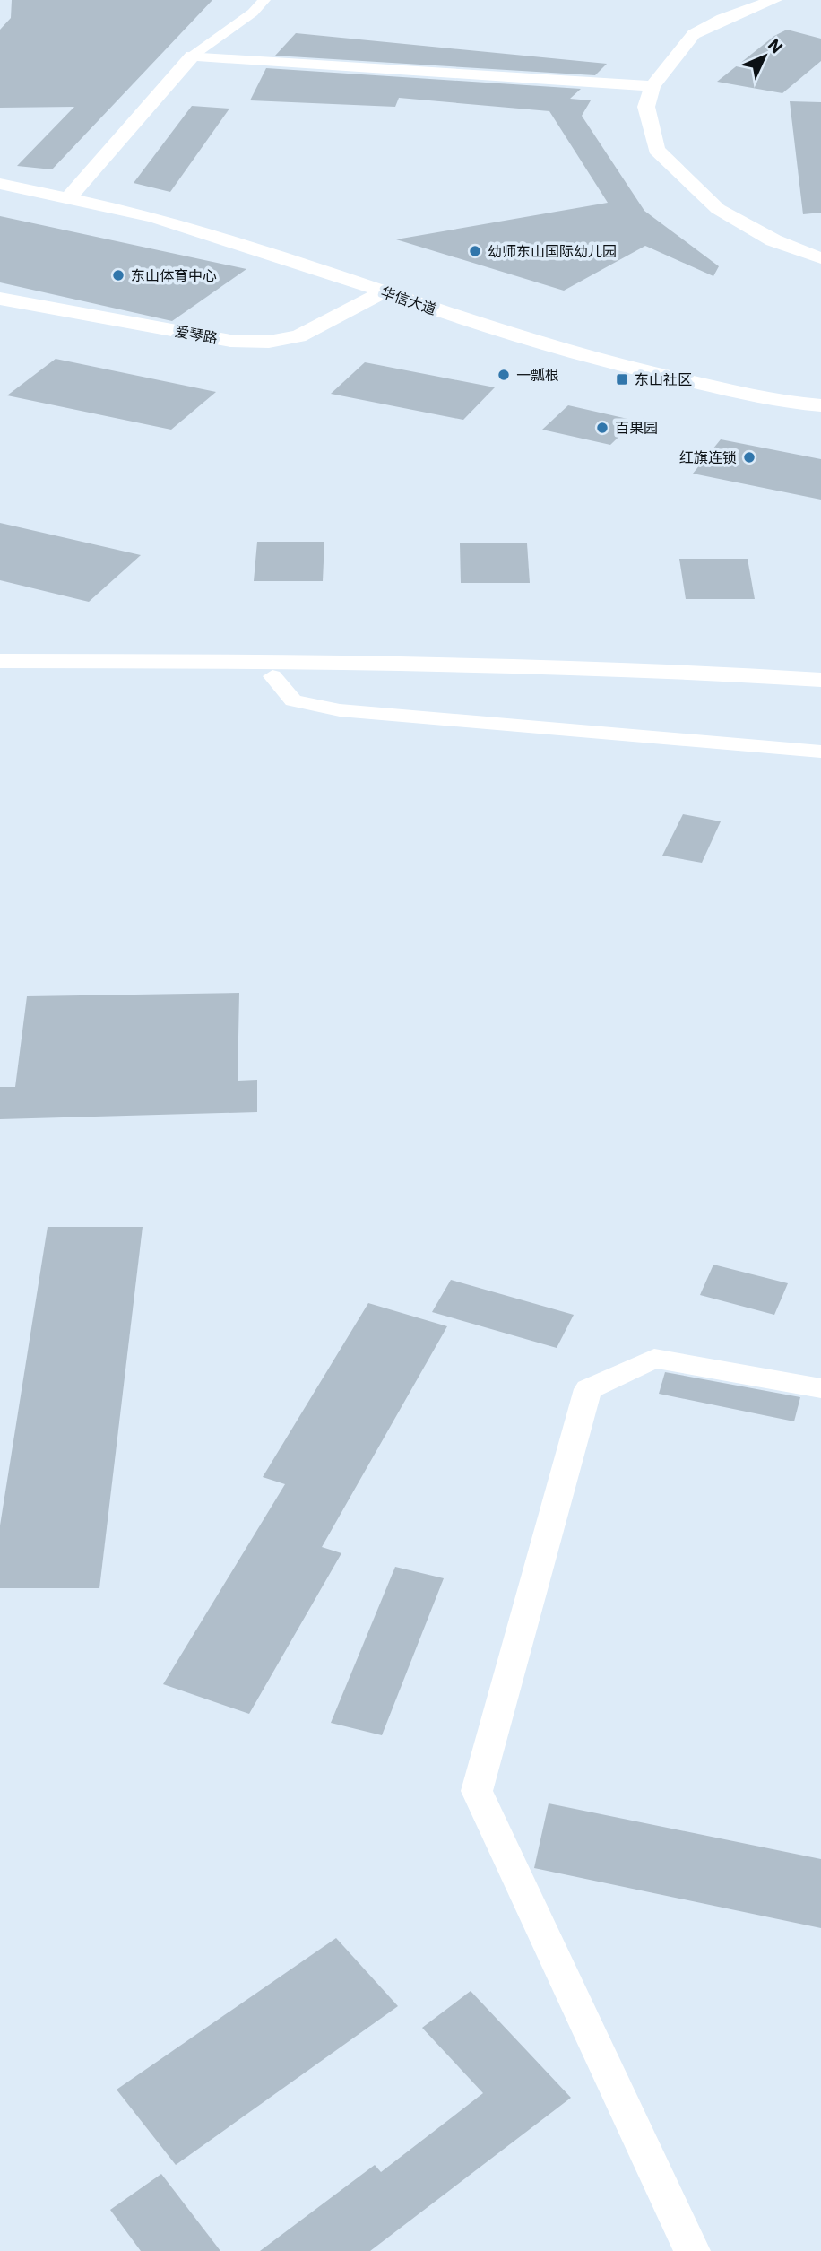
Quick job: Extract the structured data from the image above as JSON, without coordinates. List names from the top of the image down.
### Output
{
  "streets": {
    "street": ["华信大道", "爱琴路"]
  },
  "crossings": [
    ["华信大道", "爱琴路"]
  ],
  "places": {
    "other": [
      "幼师东山国际幼儿园",
      "东山体育中心",
      "一瓢根",
      "百果园",
      "红旗连锁"
    ],
    "transit": ["东山社区"]
  },
  "north": "top right"
}
